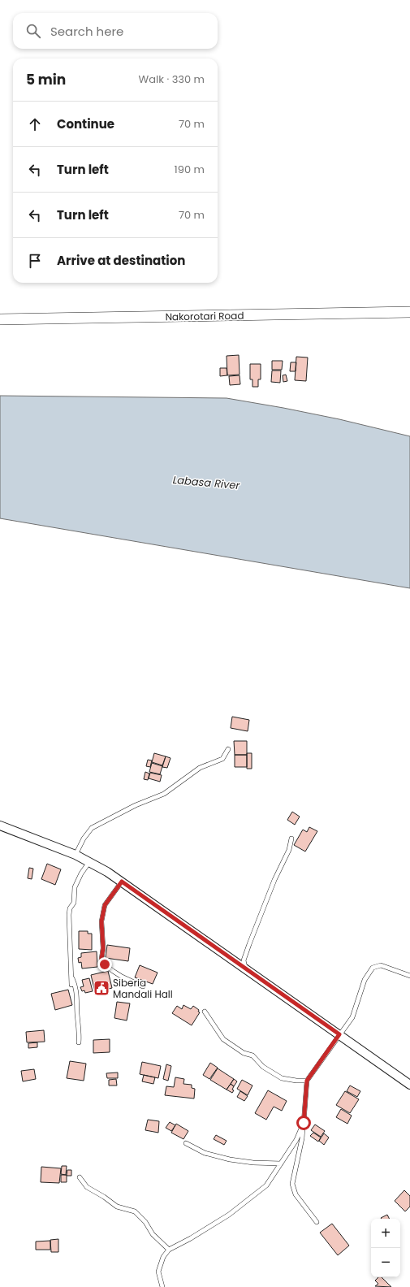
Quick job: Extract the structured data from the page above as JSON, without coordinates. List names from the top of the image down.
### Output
{
  "streets": {
    "street": ["Nakorotari Road"]
  },
  "water": ["Labasa River"],
  "places": {
    "public building": ["Siberia Mandali Hall"]
  },
  "page": {
    "search": "Search here",
    "heading": ["5 min", "Walk · 330 m"],
    "list": [
      ["Continue", "70 m"],
      ["Turn left", "190 m"],
      ["Turn left", "70 m"],
      "Arrive at destination"
    ],
    "map_buttons": ["+", "−"]
  }
}
